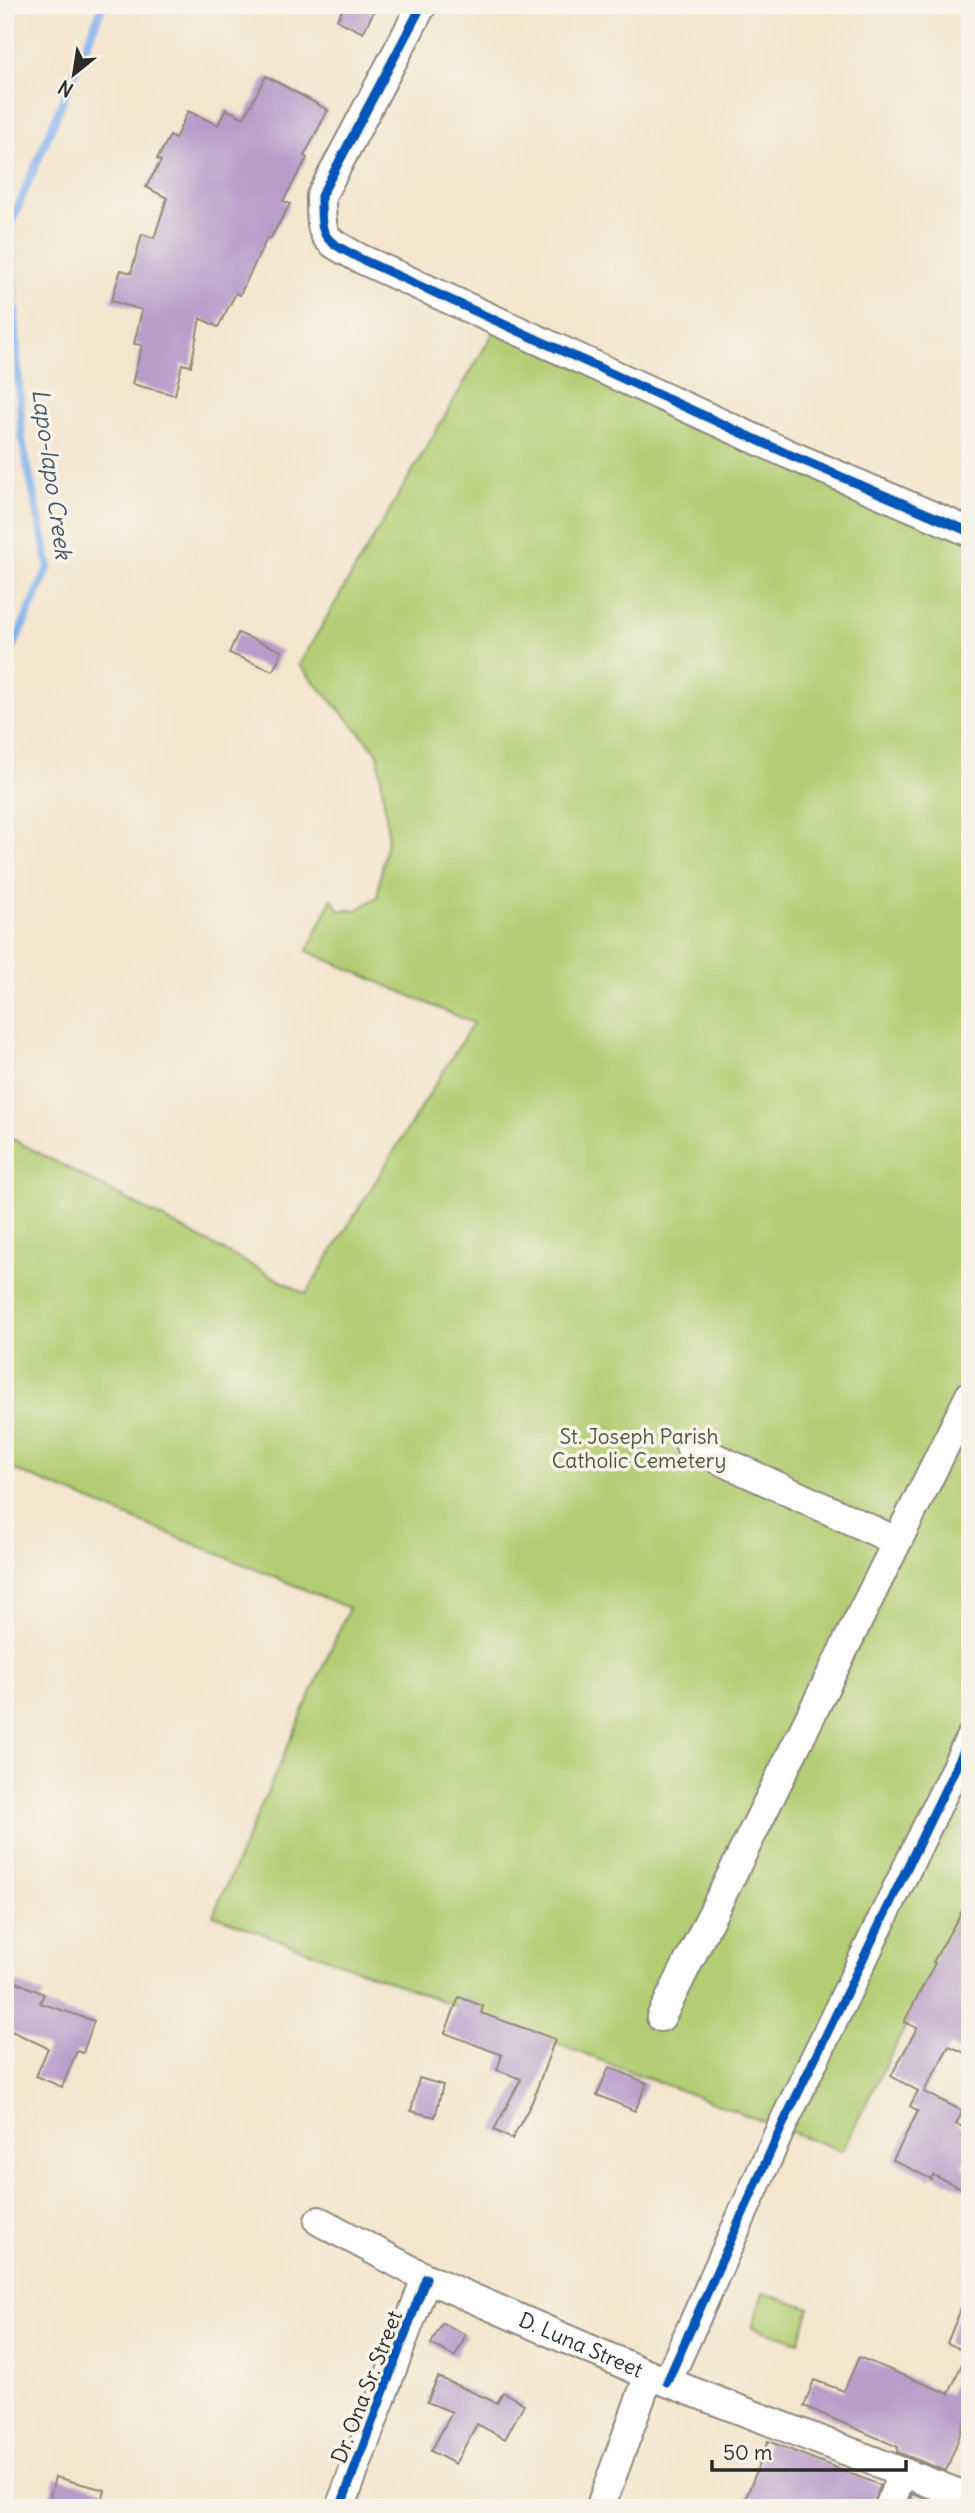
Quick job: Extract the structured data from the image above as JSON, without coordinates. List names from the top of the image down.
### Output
{
  "streets": {
    "street": ["D. Luna Street", "Dr. Ona Sr. Street"]
  },
  "crossings": [
    ["D. Luna Street", "Dr. Ona Sr. Street"]
  ],
  "water": ["Lapo-lapo Creek"],
  "parks": ["St. Joseph Parish Catholic Cemetery"],
  "scale_bar": "50 m",
  "north": "bottom left"
}
